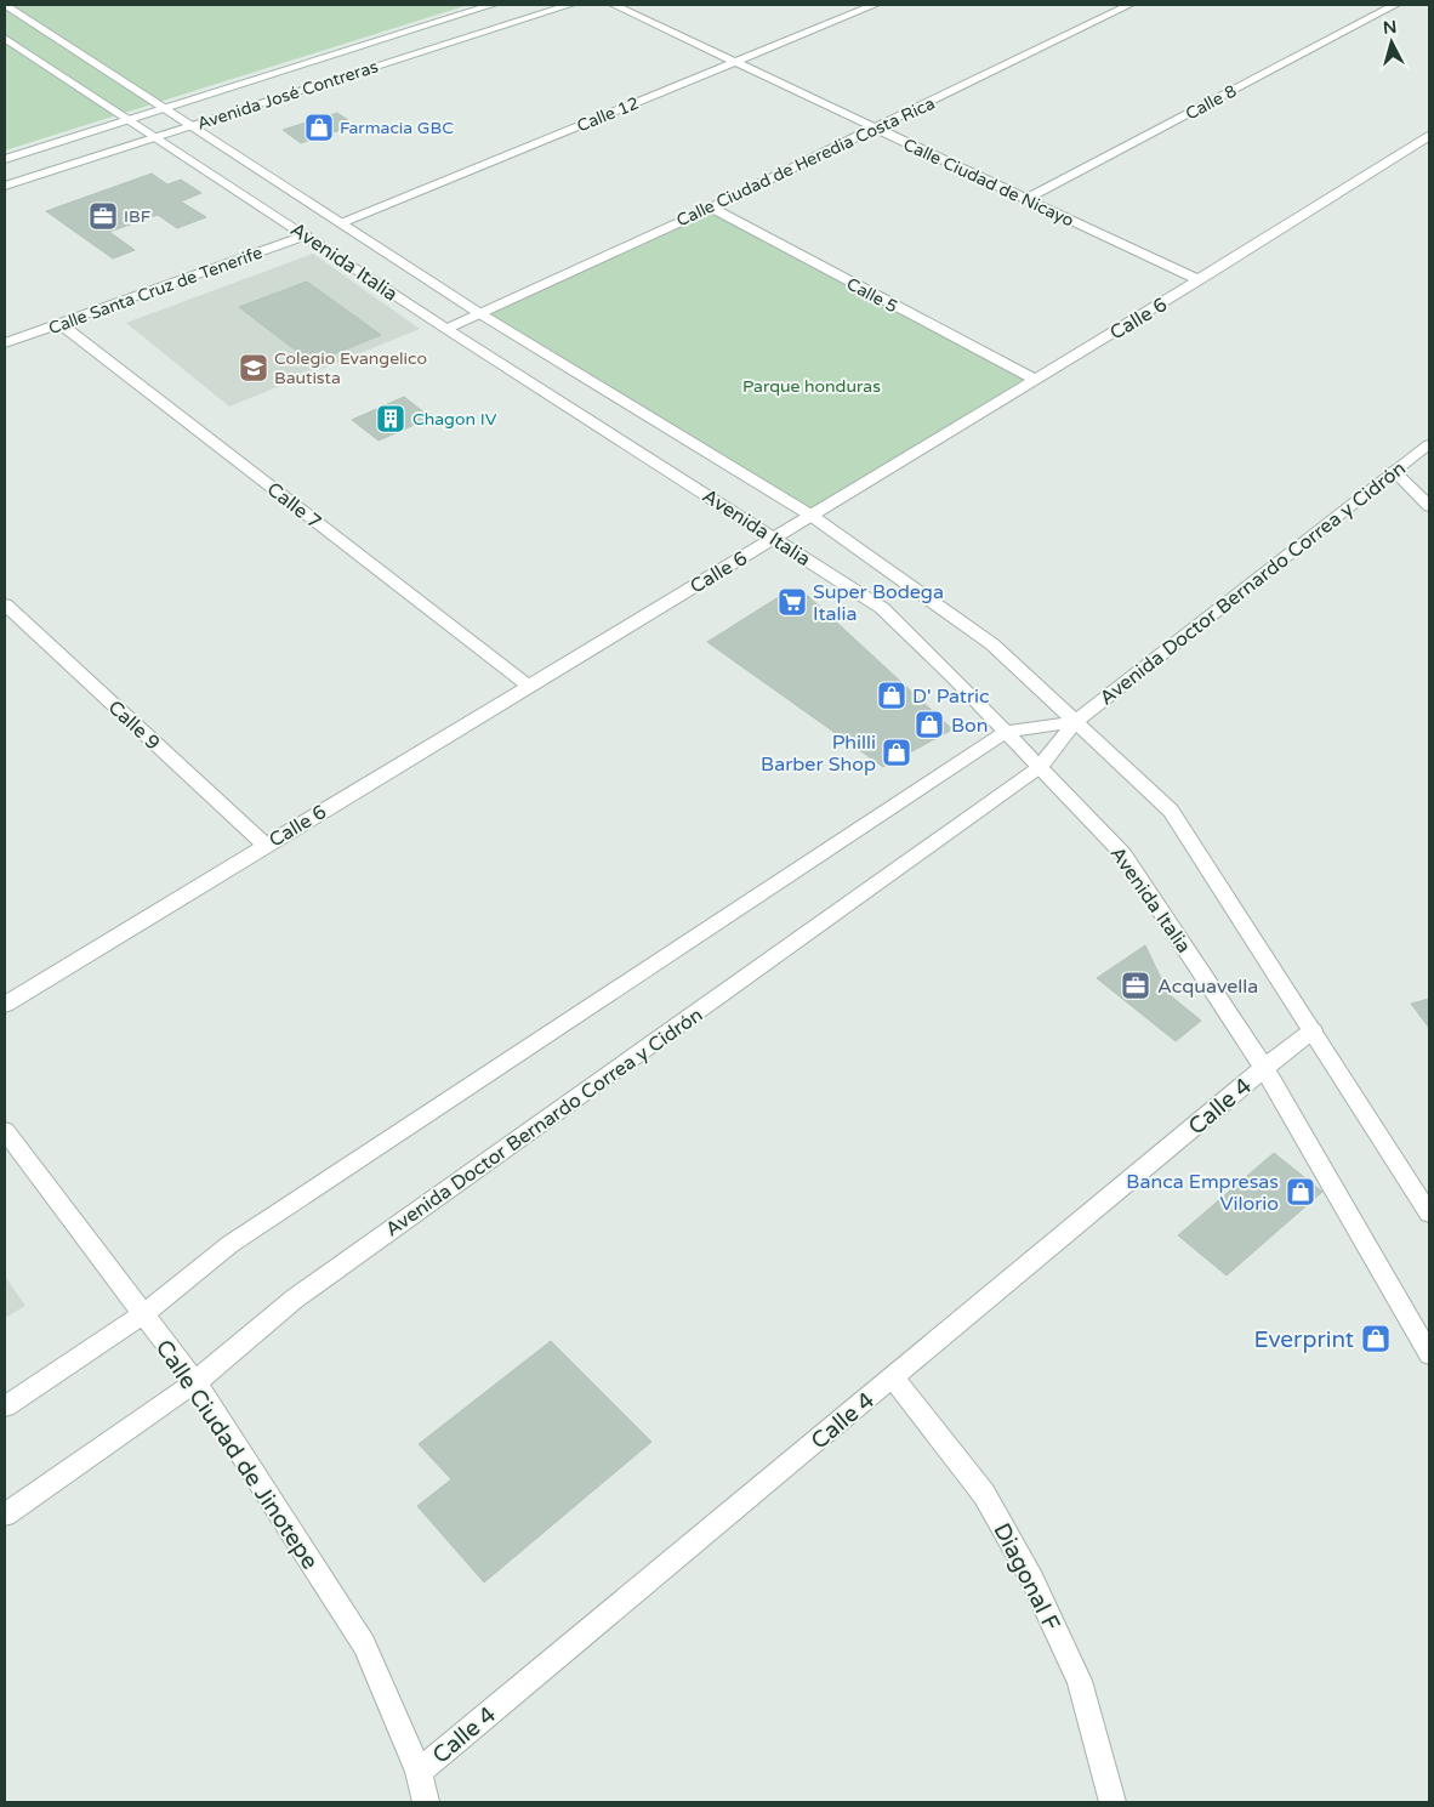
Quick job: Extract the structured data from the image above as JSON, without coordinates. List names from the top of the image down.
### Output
{
  "streets": {
    "street": [
      "Avenida José Contreras",
      "Calle 8",
      "Calle 12",
      "Calle Ciudad de Heredia Costa Rica",
      "Calle Ciudad de Nicayo",
      "Avenida Italia",
      "Calle Santa Cruz de Tenerife",
      "Calle 5",
      "Calle 6",
      "Calle 7",
      "Avenida Doctor Bernardo Correa y Cidrón",
      "Calle 9",
      "Calle 4",
      "Calle Ciudad de Jinotepe",
      "Diagonal F"
    ]
  },
  "crossings": [
    ["Avenida José Contreras", "Avenida Italia"],
    ["Calle 8", "Calle Ciudad de Nicayo"],
    ["Calle 12", "Calle Ciudad de Nicayo"],
    ["Calle 12", "Avenida Italia"],
    ["Calle Ciudad de Heredia Costa Rica", "Calle Ciudad de Nicayo"],
    ["Calle Ciudad de Heredia Costa Rica", "Avenida Italia"],
    ["Calle Ciudad de Heredia Costa Rica", "Calle 5"],
    ["Calle Ciudad de Nicayo", "Calle 6"],
    ["Avenida Italia", "Calle Santa Cruz de Tenerife"],
    ["Avenida Italia", "Calle 6"],
    ["Avenida Italia", "Avenida Doctor Bernardo Correa y Cidrón"],
    ["Avenida Italia", "Calle 4"],
    ["Calle Santa Cruz de Tenerife", "Calle 7"],
    ["Calle 5", "Calle 6"],
    ["Calle 6", "Calle 7"],
    ["Calle 6", "Calle 9"],
    ["Avenida Doctor Bernardo Correa y Cidrón", "Calle Ciudad de Jinotepe"],
    ["Calle 4", "Calle Ciudad de Jinotepe"],
    ["Calle 4", "Diagonal F"]
  ],
  "parks": ["Parque honduras"],
  "places": {
    "shop": [
      "Farmacia GBC",
      "D' Patric",
      "Bon",
      "Philli Barber Shop",
      "Banca Empresas Vilorio",
      "Everprint"
    ],
    "office": ["IBF", "Acquavella"],
    "school or university": ["Colegio Evangelico Bautista"],
    "building": ["Chagon IV"],
    "supermarket": ["Super Bodega Italia"]
  },
  "north": "top"
}
